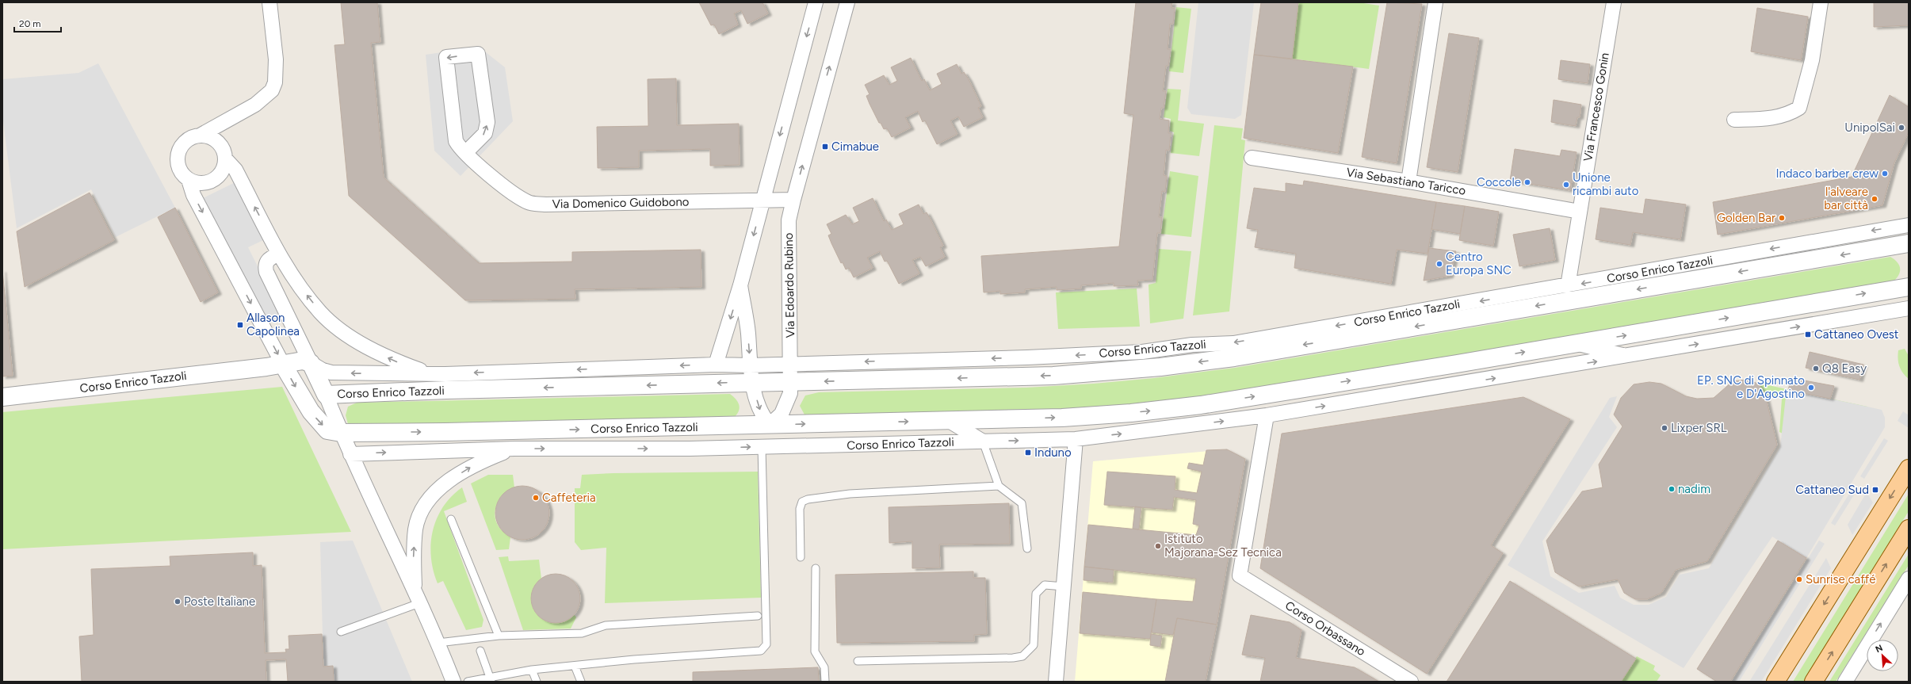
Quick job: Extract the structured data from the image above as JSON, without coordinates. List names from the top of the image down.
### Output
{
  "streets": {
    "street": [
      "Via Francesco Gonin",
      "Via Sebastiano Taricco",
      "Via Domenico Guidobono",
      "Corso Enrico Tazzoli",
      "Via Edoardo Rubino",
      "Corso Orbassano"
    ]
  },
  "crossings": [
    ["Via Francesco Gonin", "Via Sebastiano Taricco"],
    ["Via Francesco Gonin", "Corso Enrico Tazzoli"],
    ["Via Domenico Guidobono", "Via Edoardo Rubino"],
    ["Corso Enrico Tazzoli", "Via Edoardo Rubino"],
    ["Corso Enrico Tazzoli", "Corso Orbassano"]
  ],
  "places": {
    "other": [
      "UnipolSai",
      "Indaco barber crew",
      "Coccole",
      "Unione ricambi auto",
      "l'alveare bar città",
      "Golden Bar",
      "Centro Europa SNC",
      "Q8 Easy",
      "EP. SNC di Spinnato e D'Agostino",
      "Lixper SRL",
      "nadim",
      "Caffeteria",
      "Istituto Majorana-Sez Tecnica",
      "Sunrise caffé",
      "Poste Italiane"
    ],
    "transit": [
      "Cimabue",
      "Allason Capolinea",
      "Cattaneo Ovest",
      "Induno",
      "Cattaneo Sud"
    ]
  },
  "scale_bar": "20 m",
  "north": "top left"
}
